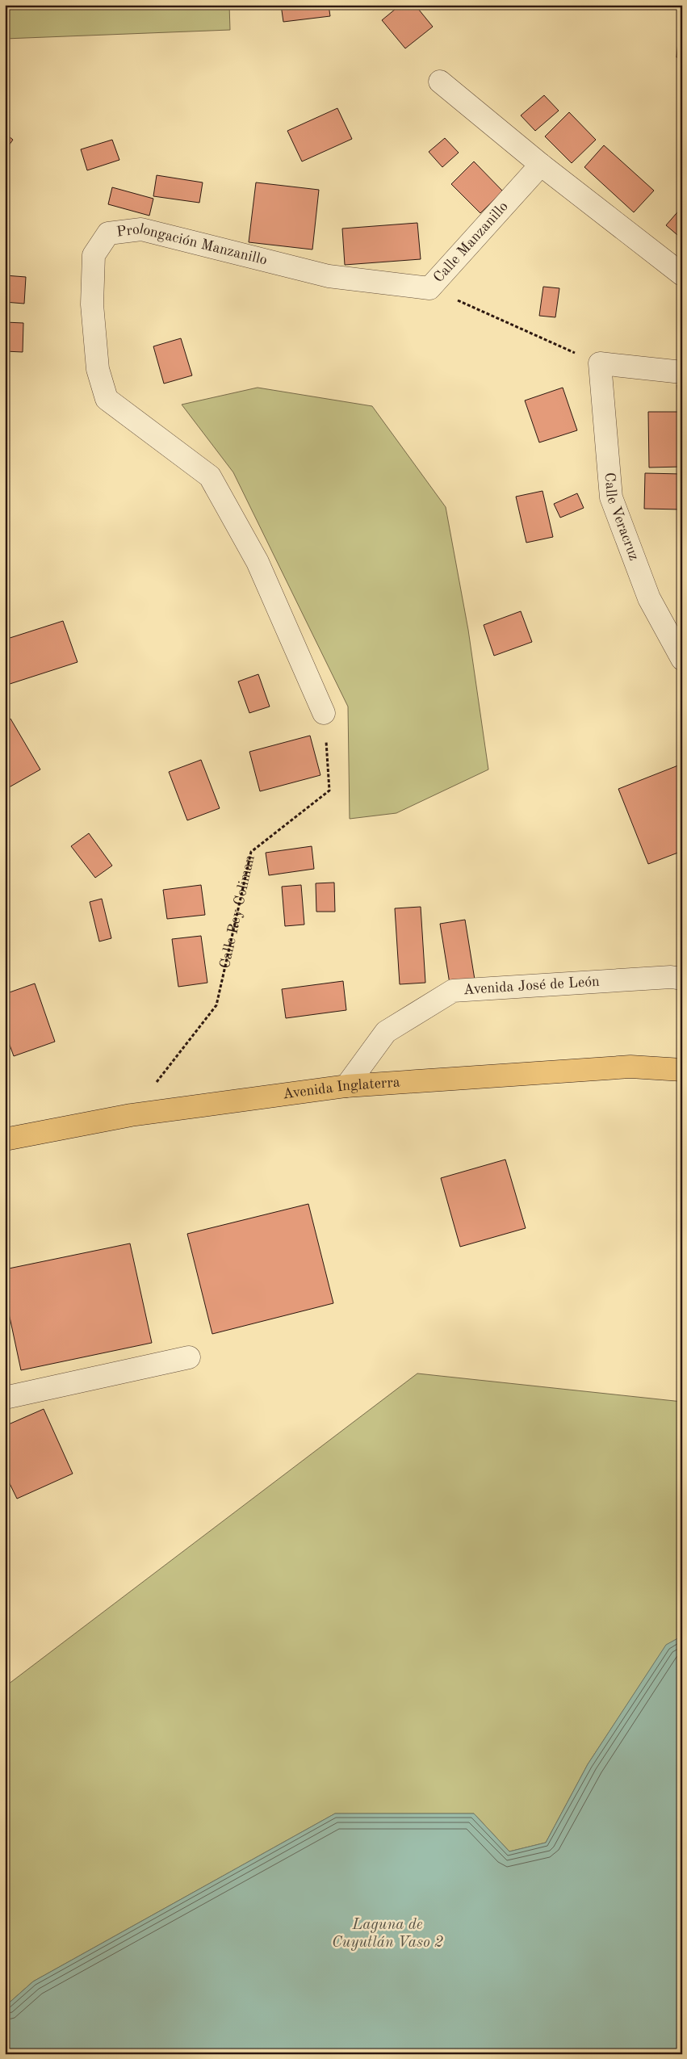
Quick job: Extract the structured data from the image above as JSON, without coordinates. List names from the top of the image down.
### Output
{
  "streets": {
    "main road": ["Avenida Inglaterra"],
    "street": [
      "Calle Manzanillo",
      "Prolongación Manzanillo",
      "Calle Veracruz",
      "Avenida José de León"
    ],
    "path": ["Calle Rey Coliman"]
  },
  "crossings": [
    ["Calle Manzanillo", "Prolongación Manzanillo"],
    ["Calle Manzanillo", "Calle Veracruz"],
    ["Prolongación Manzanillo", "Calle Rey Coliman"],
    ["Calle Rey Coliman", "Avenida Inglaterra"],
    ["Avenida José de León", "Avenida Inglaterra"]
  ],
  "water": ["Laguna de Cuyutlán Vaso 2"]
}
